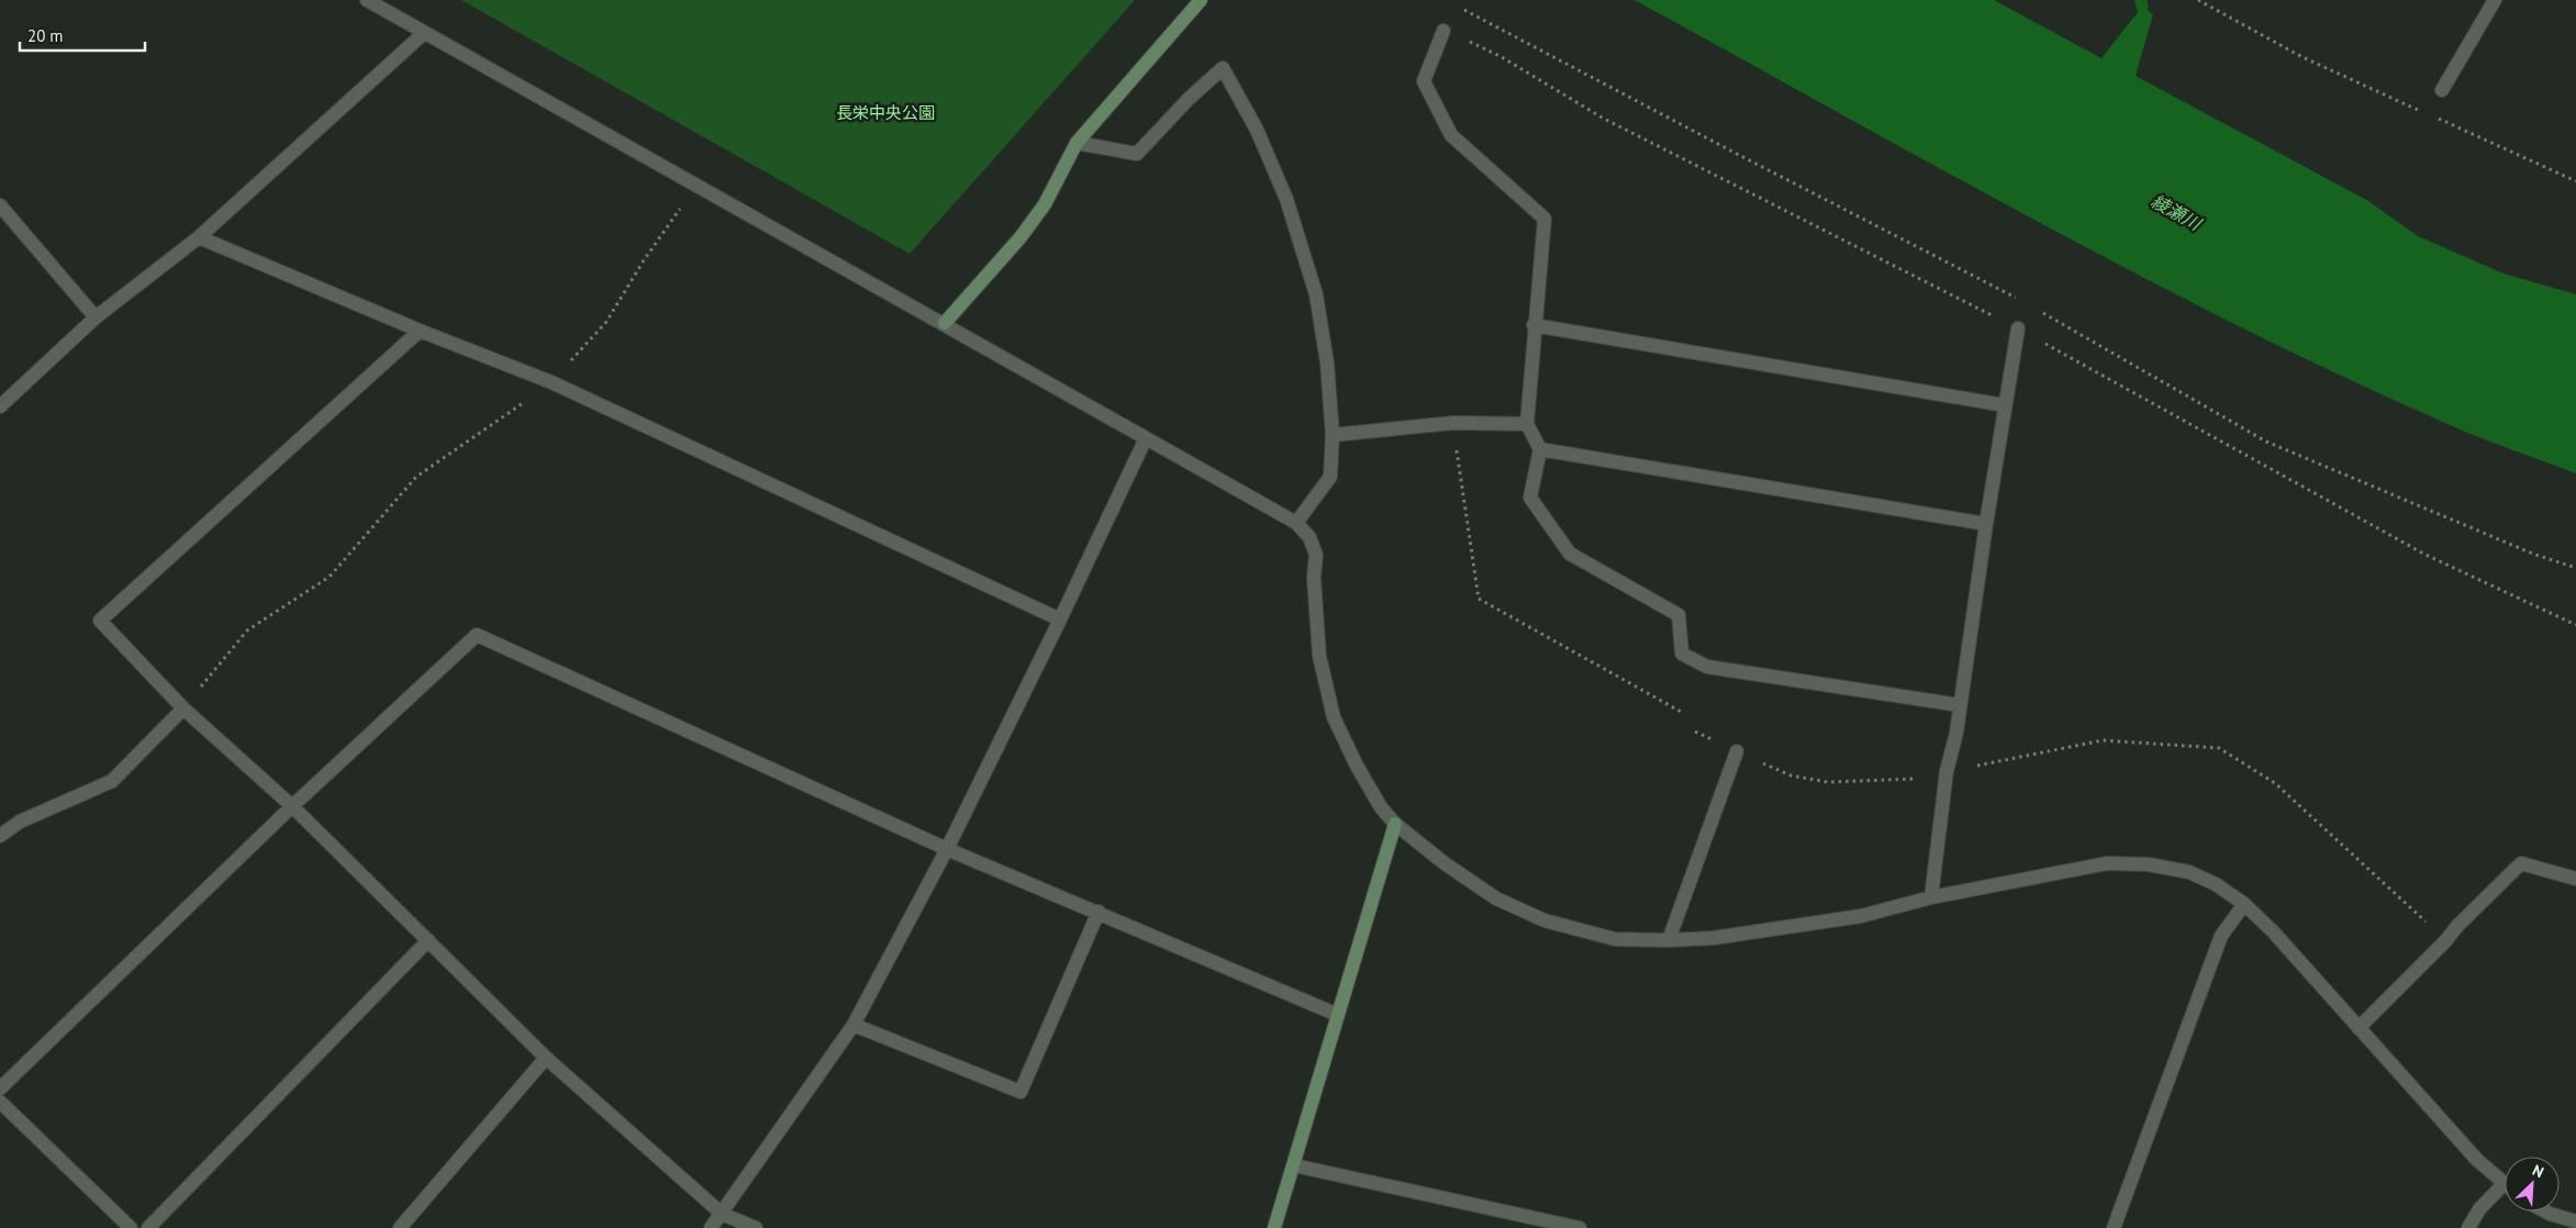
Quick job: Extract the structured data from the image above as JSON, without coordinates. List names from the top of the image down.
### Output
{
  "water": ["綾瀬川"],
  "parks": ["長栄中央公園"],
  "scale_bar": "20 m",
  "north": "top right"
}
